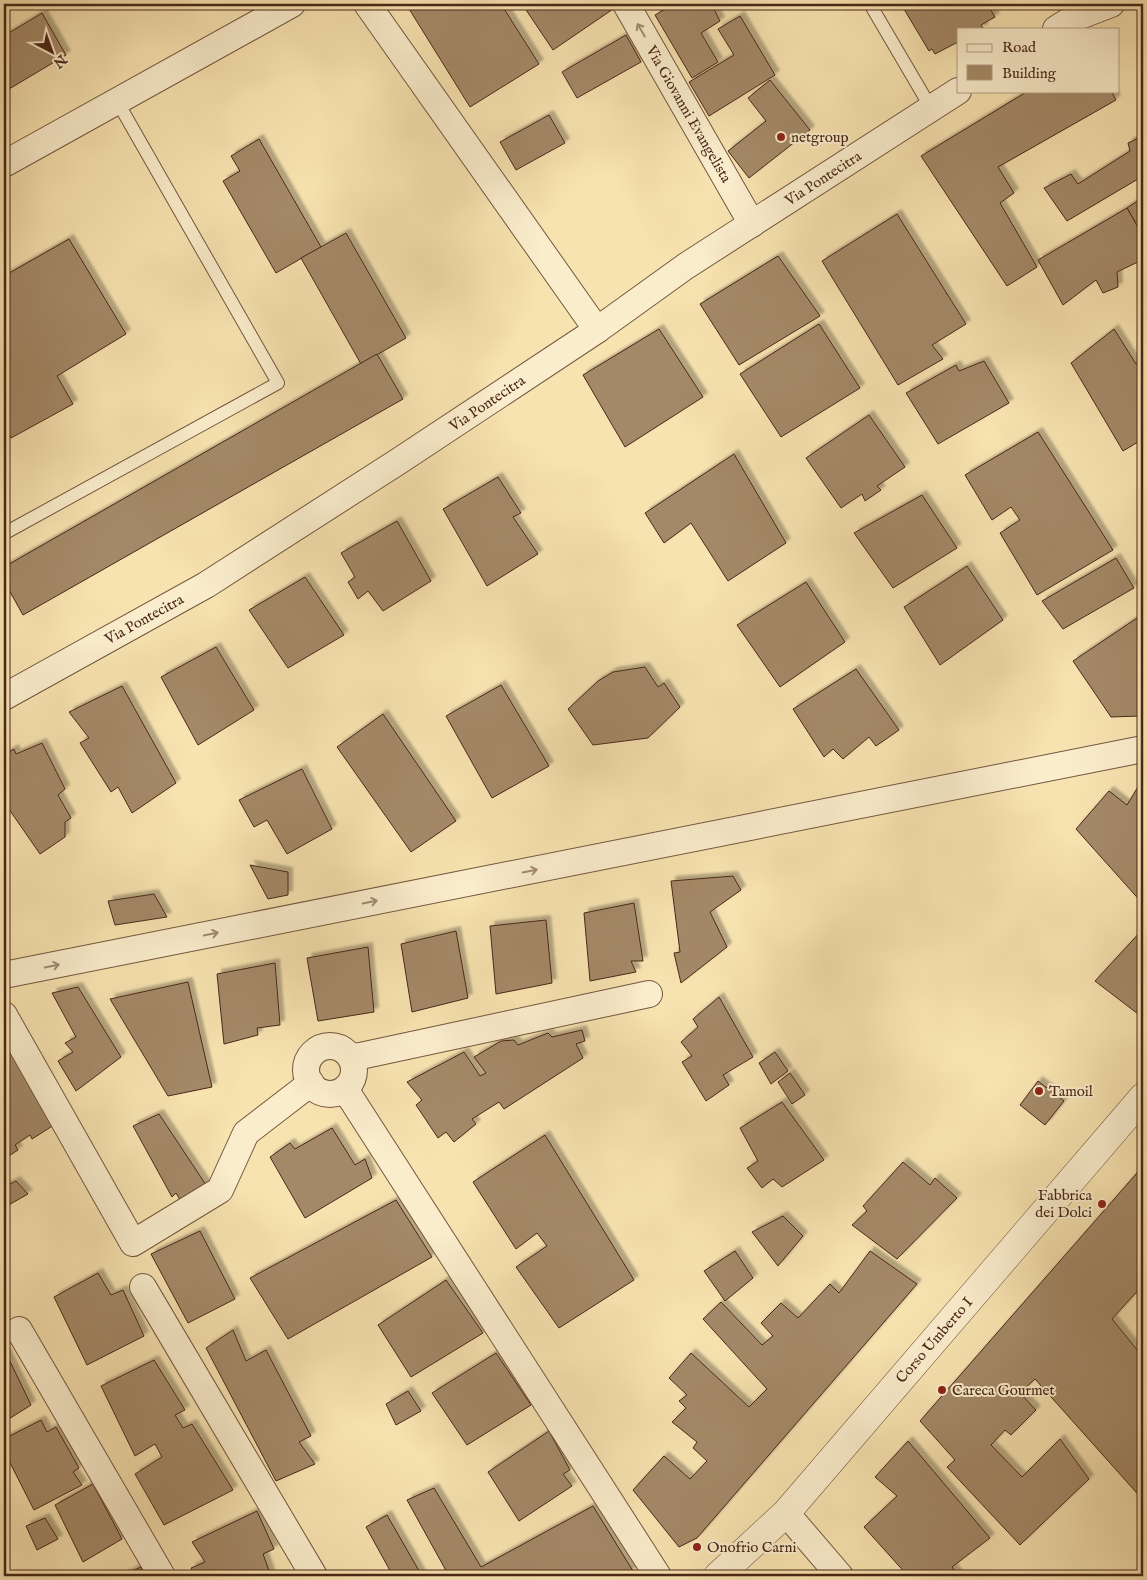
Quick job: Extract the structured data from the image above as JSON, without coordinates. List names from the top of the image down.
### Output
{
  "streets": {
    "street": ["Via Giovanni Evangelista", "Via Pontecitra", "Corso Umberto I"]
  },
  "crossings": [
    ["Via Giovanni Evangelista", "Via Pontecitra"]
  ],
  "places": [
    "netgroup",
    "Tamoil",
    "Fabbrica dei Dolci",
    "Careca Gourmet",
    "Onofrio Carni"
  ],
  "legend": ["Road", "Building"],
  "north": "bottom right"
}
